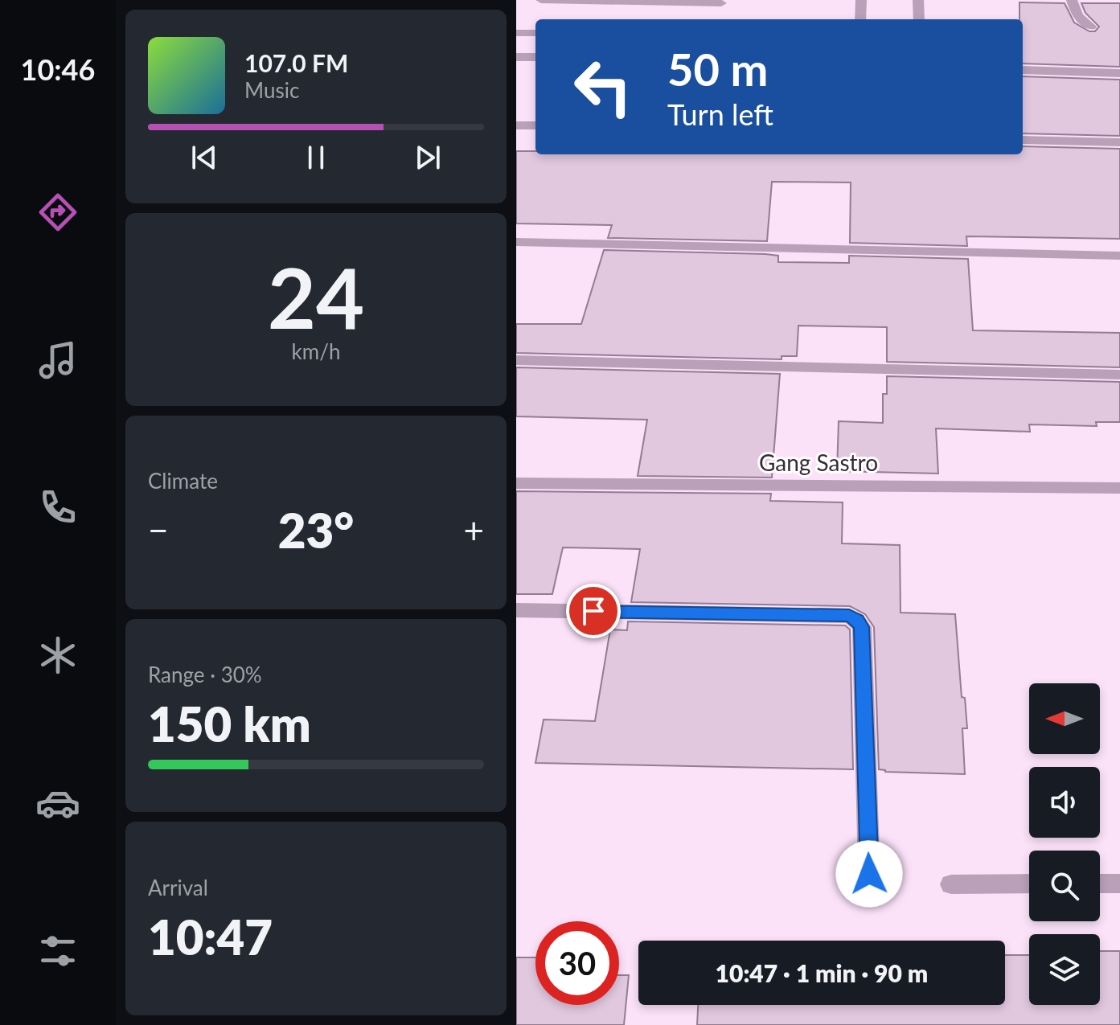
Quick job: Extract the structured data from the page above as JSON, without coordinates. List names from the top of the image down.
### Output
{
  "streets": {
    "street": ["Gang Sastro"]
  },
  "north": "left",
  "page": {
    "tabs": "10:46",
    "turn": ["50 m", "Turn left"],
    "song": ["107.0 FM", "Music"],
    "tile": [
      ["24", "km/h"],
      "Climate",
      ["Range · 30%", "150 km"],
      ["Arrival", "10:47"]
    ],
    "heat": ["−", "23°", "+"],
    "limit": "30",
    "trip": "10:47 · 1 min · 90 m"
  }
}
